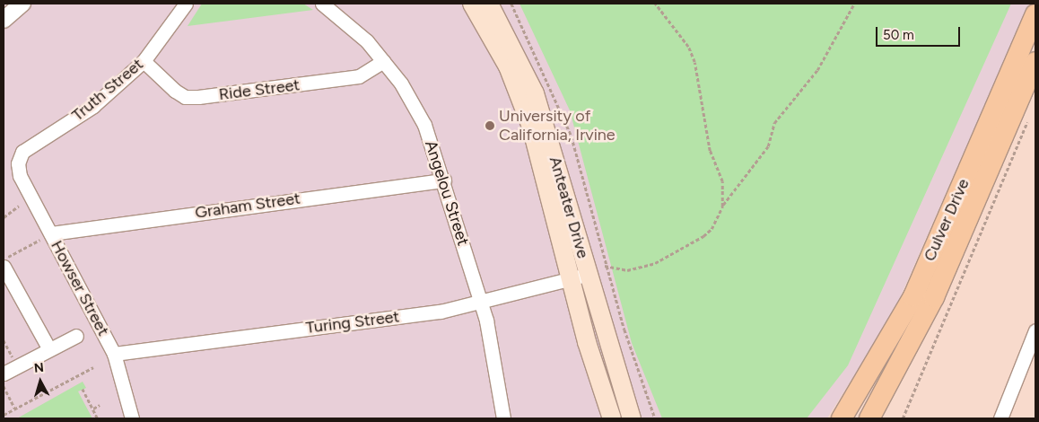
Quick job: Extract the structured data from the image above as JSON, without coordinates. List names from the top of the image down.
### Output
{
  "streets": {
    "main road": ["Anteater Drive", "Culver Drive"],
    "street": [
      "Truth Street",
      "Ride Street",
      "Angelou Street",
      "Graham Street",
      "Howser Street",
      "Turing Street"
    ]
  },
  "crossings": [
    ["Truth Street", "Ride Street"],
    ["Truth Street", "Howser Street"],
    ["Ride Street", "Angelou Street"],
    ["Angelou Street", "Graham Street"],
    ["Angelou Street", "Turing Street"],
    ["Graham Street", "Howser Street"],
    ["Anteater Drive", "Turing Street"],
    ["Howser Street", "Turing Street"]
  ],
  "places": ["University of California, Irvine"],
  "scale_bar": "50 m",
  "north": "top"
}
